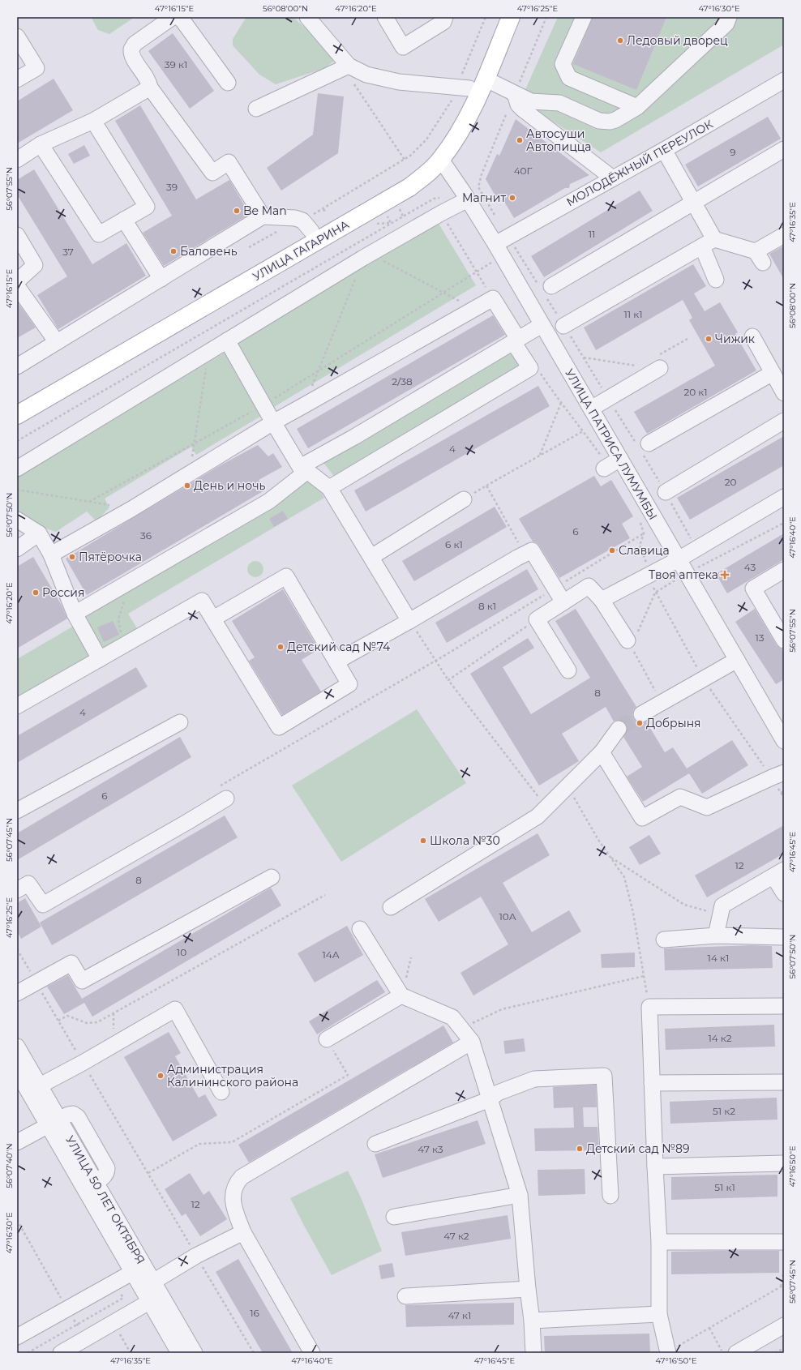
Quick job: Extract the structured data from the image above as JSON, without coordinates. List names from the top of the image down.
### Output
{
  "streets": {
    "main road": ["УЛИЦА ГАГАРИНА"],
    "street": ["МОЛОДЁЖНЫЙ ПЕРЕУЛОК", "УЛИЦА ПАТРИСА ЛУМУМБЫ", "УЛИЦА 50 ЛЕТ ОКТЯБРЯ"]
  },
  "crossings": [
    ["МОЛОДЁЖНЫЙ ПЕРЕУЛОК", "УЛИЦА ПАТРИСА ЛУМУМБЫ"],
    ["УЛИЦА ГАГАРИНА", "УЛИЦА ПАТРИСА ЛУМУМБЫ"]
  ],
  "places": {
    "other": [
      "Ледовый дворец",
      "Автосуши Автопицца",
      "Магнит",
      "Be Man",
      "Баловень",
      "Чижик",
      "День и ночь",
      "Славица",
      "Пятёрочка",
      "Россия",
      "Детский сад №74",
      "Добрыня",
      "Школа №30",
      "Администрация Калининского района",
      "Детский сад №89"
    ],
    "health": ["Твоя аптека"]
  },
  "house_numbers": [
    "39 к1",
    "9",
    "40Г",
    "39",
    "11",
    "37",
    "11 к1",
    "2/38",
    "20 к1",
    "4",
    "20",
    "6",
    "36",
    "6 к1",
    "43",
    "8 к1",
    "13",
    "8",
    "4",
    "6",
    "12",
    "8",
    "10А",
    "10",
    "14А",
    "14 к1",
    "14 к2",
    "51 к2",
    "47 к3",
    "51 к1",
    "12",
    "47 к2",
    "16",
    "47 к1"
  ],
  "coordinates": [
    "47°16'15\"E",
    "56°08'00\"N",
    "47°16'20\"E",
    "47°16'25\"E",
    "47°16'30\"E",
    "56°07'55\"N",
    "47°16'35\"E",
    "56°07'50\"N",
    "47°16'40\"E",
    "56°07'45\"N",
    "47°16'45\"E",
    "56°07'40\"N",
    "47°16'50\"E"
  ]
}
